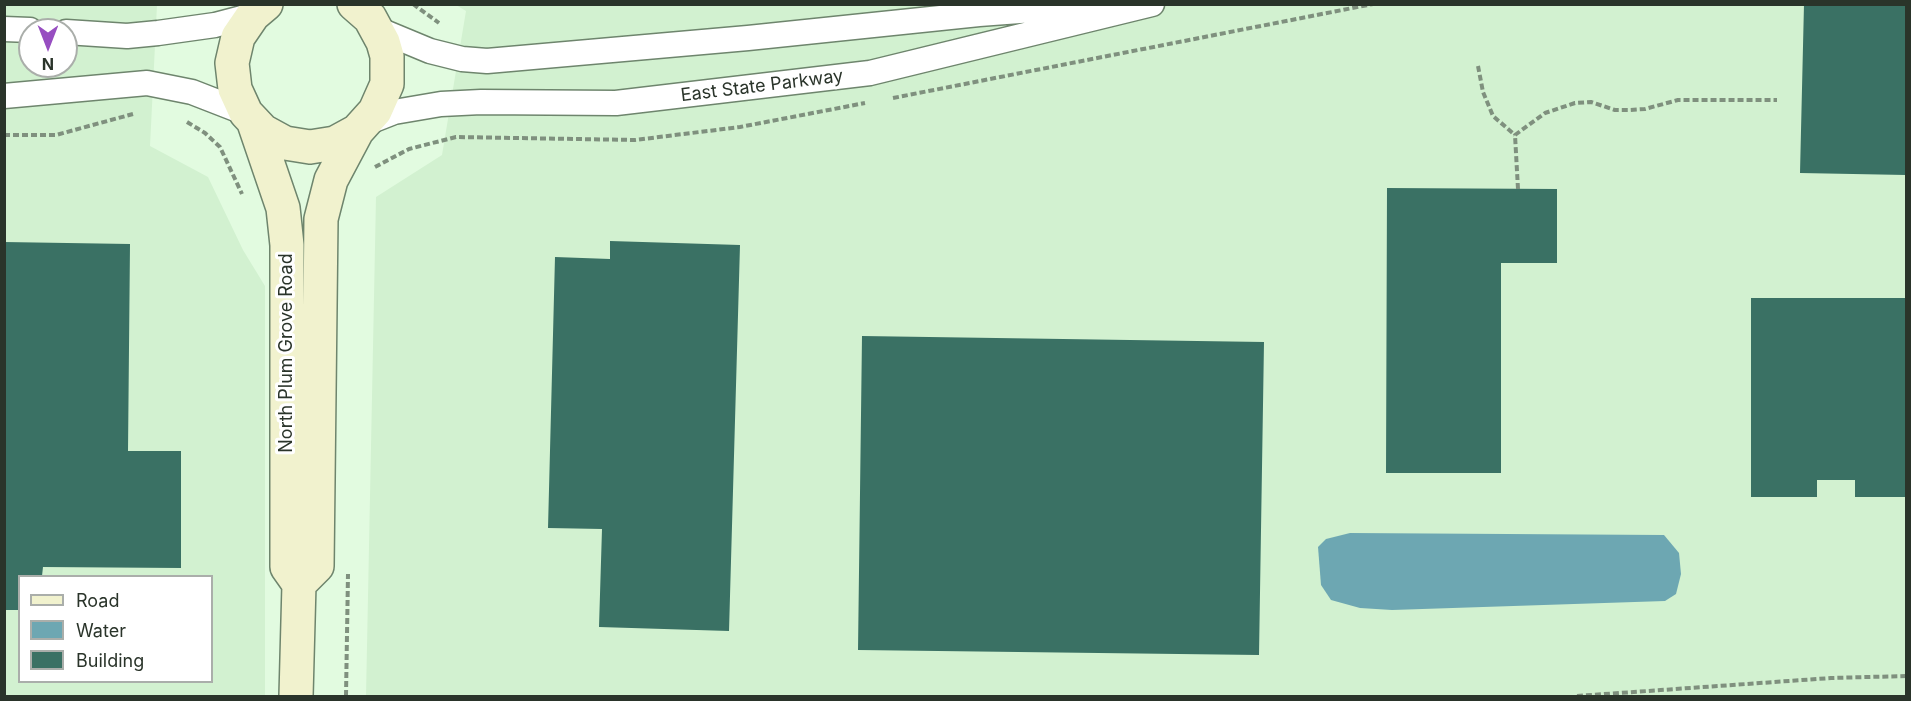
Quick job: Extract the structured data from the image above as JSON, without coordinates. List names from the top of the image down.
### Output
{
  "streets": {
    "street": ["East State Parkway", "North Plum Grove Road"]
  },
  "crossings": [
    ["East State Parkway", "North Plum Grove Road"]
  ],
  "legend": ["Road", "Water", "Building"],
  "north": "bottom"
}
